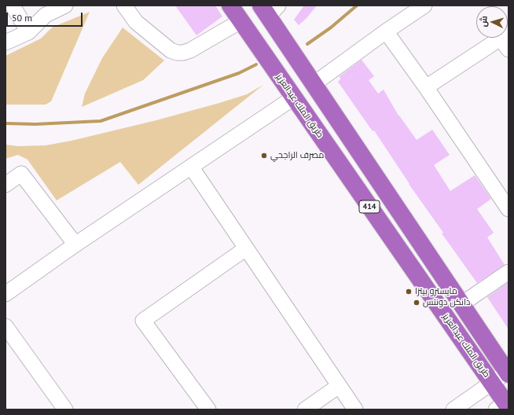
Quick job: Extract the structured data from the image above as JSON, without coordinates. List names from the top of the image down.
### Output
{
  "streets": {
    "highway": ["طريق الملك عبدالعزيز", "414"]
  },
  "places": ["مصرف الراجحي", "مايسترو بيتزا", "دانكن دونتس"],
  "scale_bar": "50 m",
  "north": "left"
}
